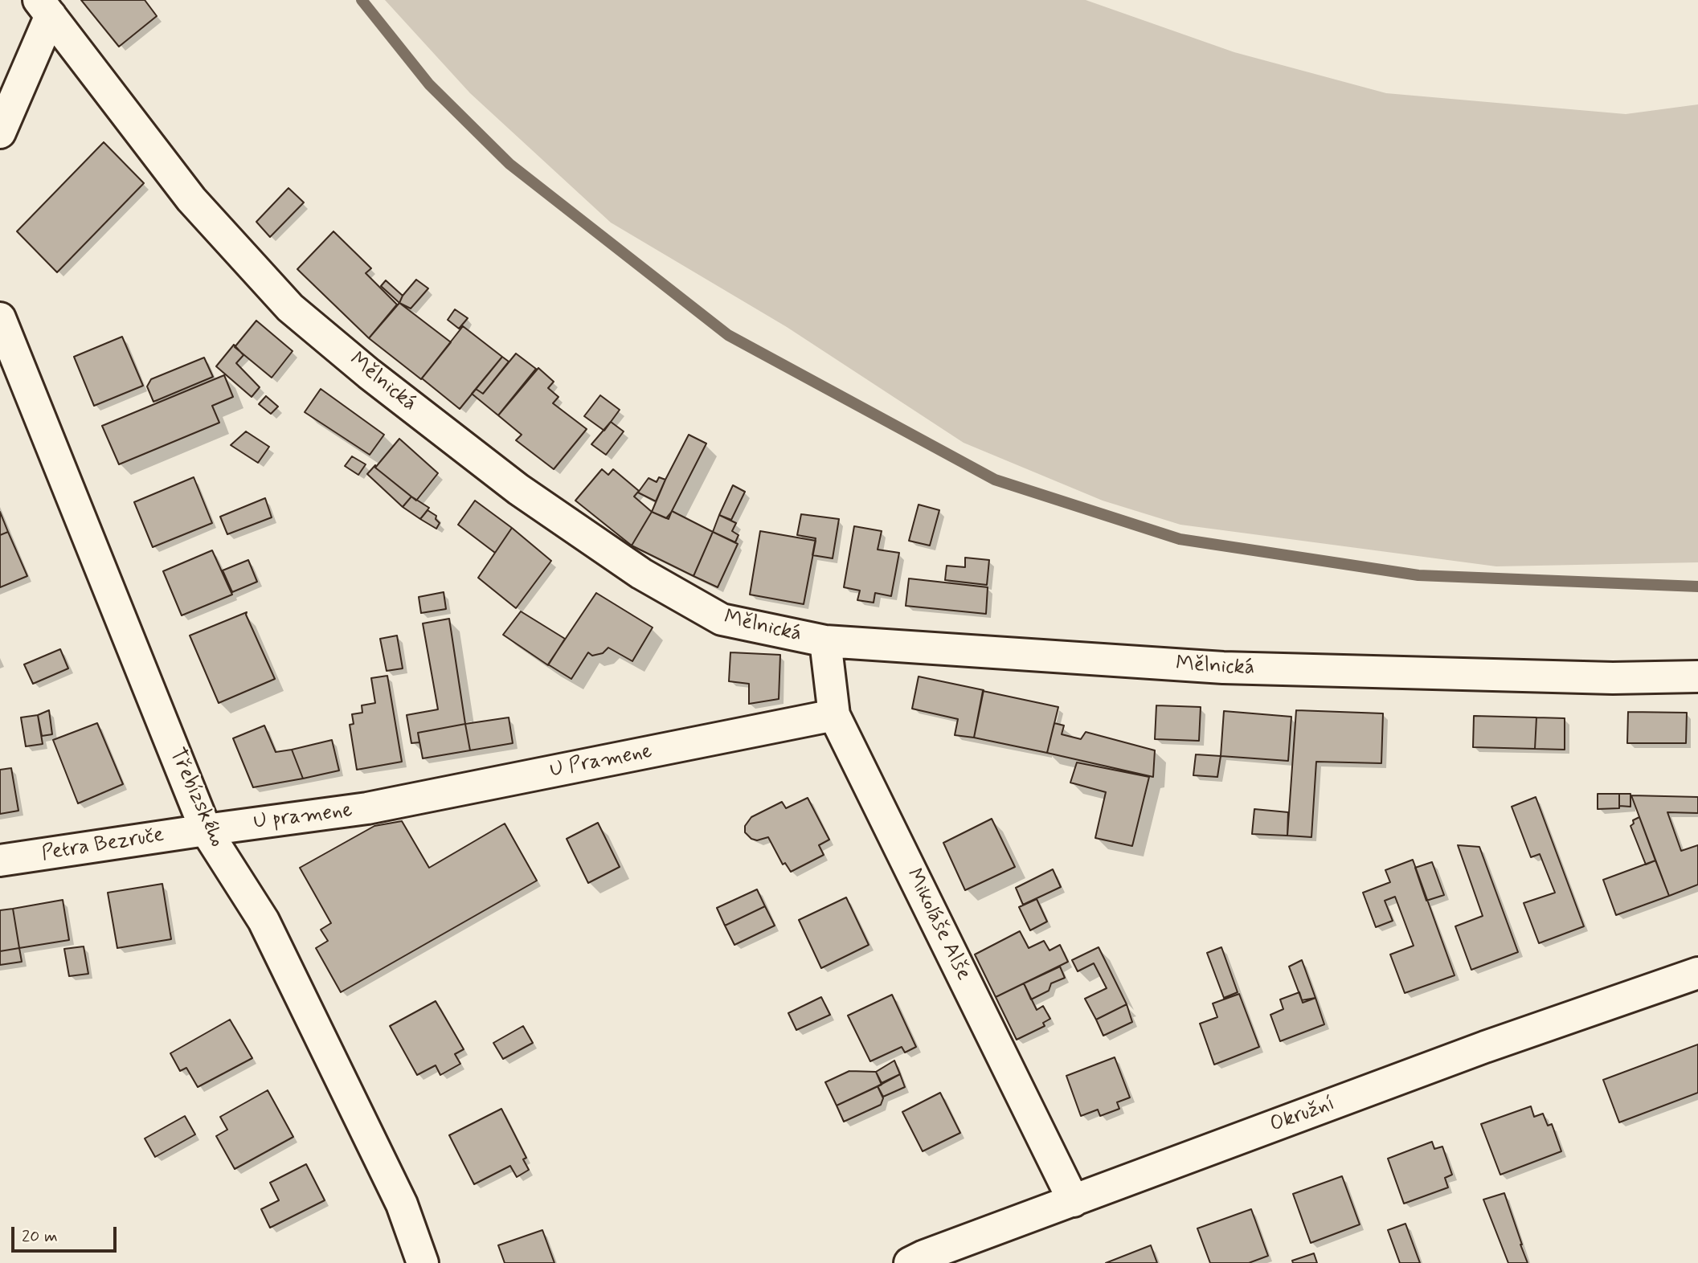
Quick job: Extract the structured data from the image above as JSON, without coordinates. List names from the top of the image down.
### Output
{
  "streets": {
    "street": [
      "Mělnická",
      "U Pramene",
      "Třebízského",
      "U pramene",
      "Petra Bezruče",
      "Mikoláše Alše",
      "Okružní"
    ]
  },
  "crossings": [
    ["Mělnická", "Mikoláše Alše"],
    ["U Pramene", "U pramene"],
    ["U Pramene", "Mikoláše Alše"],
    ["Třebízského", "U pramene"],
    ["Třebízského", "Petra Bezruče"],
    ["U pramene", "Petra Bezruče"],
    ["Mikoláše Alše", "Okružní"]
  ],
  "scale_bar": "20 m"
}
